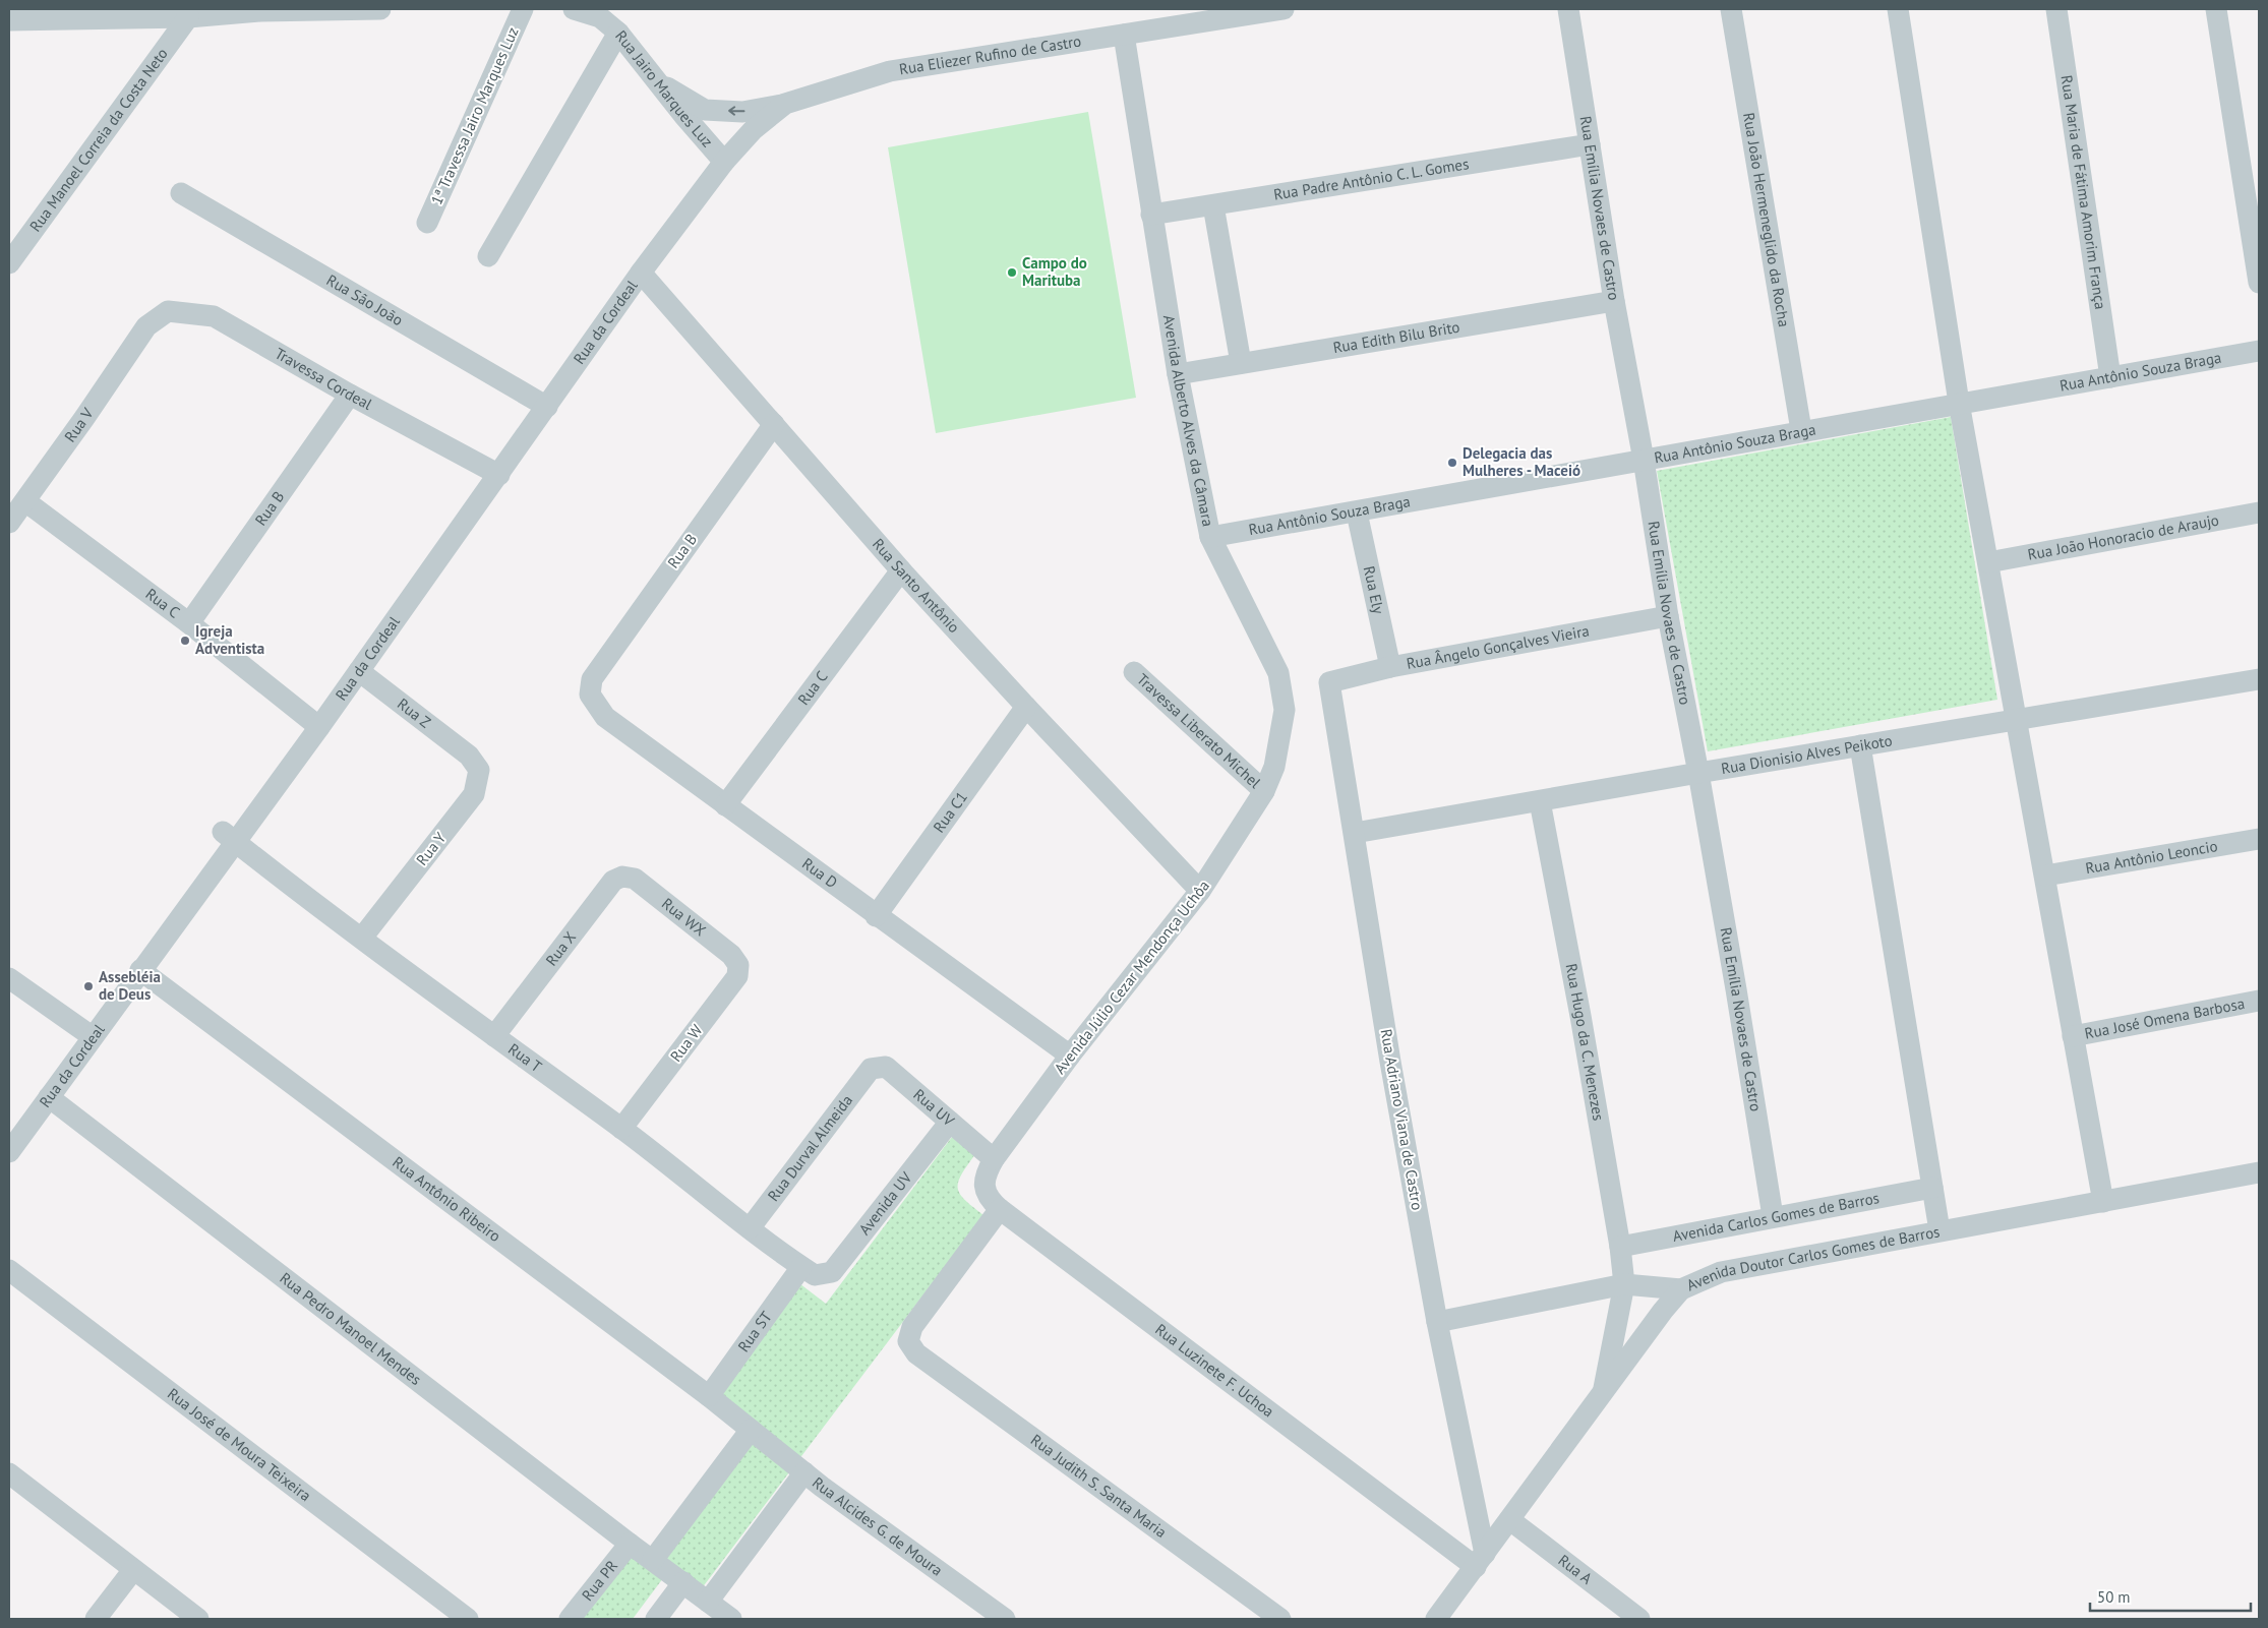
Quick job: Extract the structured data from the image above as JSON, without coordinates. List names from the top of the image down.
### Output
{
  "streets": {
    "street": [
      "Rua Eliezer Rufino de Castro",
      "Rua Jairo Marques Luz",
      "1ª Travessa Jairo Marques Luz",
      "Rua Manoel Correia da Costa Neto",
      "Rua Padre Antônio C. L. Gomes",
      "Rua Maria de Fátima Amorim França",
      "Rua Emília Novaes de Castro",
      "Rua João Hermeneglido da Rocha",
      "Rua São João",
      "Rua da Cordeal",
      "Rua Edith Bilu Brito",
      "Rua Antônio Souza Braga",
      "Travessa Cordeal",
      "Avenida Alberto Alves da Câmara",
      "Rua V",
      "Rua B",
      "Rua João Honoracio de Araujo",
      "Rua Santo Antônio",
      "Rua Ely",
      "Rua C",
      "Rua Ângelo Gonçalves Vieira",
      "Rua Z",
      "Travessa Liberato Michel",
      "Rua Dionisio Alves Peikoto",
      "Rua C1",
      "Rua Y",
      "Rua Antônio Leoncio",
      "Rua D",
      "Rua WX",
      "Rua X",
      "Avenida Júlio Cezar Mendonça Uchôa",
      "Rua José Omena Barbosa",
      "Rua Hugo da C. Menezes",
      "Rua W",
      "Rua T",
      "Rua UV",
      "Rua Adriano Viana de Castro",
      "Rua Durval Almeida",
      "Rua Antônio Ribeiro",
      "Avenida UV",
      "Avenida Carlos Gomes de Barros",
      "Avenida Doutor Carlos Gomes de Barros",
      "Rua Pedro Manoel Mendes",
      "Rua ST",
      "Rua Luzinete F. Uchoa",
      "Rua José de Moura Teixeira",
      "Rua Judith S. Santa Maria",
      "Rua Alcides G. de Moura",
      "Rua A",
      "Rua PR"
    ]
  },
  "crossings": [
    ["Rua Eliezer Rufino de Castro", "Rua Jairo Marques Luz"],
    ["Rua Eliezer Rufino de Castro", "Rua da Cordeal"],
    ["Rua Eliezer Rufino de Castro", "Avenida Alberto Alves da Câmara"],
    ["Rua Jairo Marques Luz", "Rua da Cordeal"],
    ["Rua Padre Antônio C. L. Gomes", "Rua Emília Novaes de Castro"],
    ["Rua Padre Antônio C. L. Gomes", "Avenida Alberto Alves da Câmara"],
    ["Rua Maria de Fátima Amorim França", "Rua Antônio Souza Braga"],
    ["Rua Emília Novaes de Castro", "Rua Edith Bilu Brito"],
    ["Rua Emília Novaes de Castro", "Rua Antônio Souza Braga"],
    ["Rua Emília Novaes de Castro", "Rua Ângelo Gonçalves Vieira"],
    ["Rua Emília Novaes de Castro", "Rua Dionisio Alves Peikoto"],
    ["Rua Emília Novaes de Castro", "Avenida Carlos Gomes de Barros"],
    ["Rua João Hermeneglido da Rocha", "Rua Antônio Souza Braga"],
    ["Rua São João", "Rua da Cordeal"],
    ["Rua da Cordeal", "Travessa Cordeal"],
    ["Rua da Cordeal", "Rua Santo Antônio"],
    ["Rua da Cordeal", "Rua C"],
    ["Rua da Cordeal", "Rua Z"],
    ["Rua da Cordeal", "Rua T"],
    ["Rua da Cordeal", "Rua Antônio Ribeiro"],
    ["Rua da Cordeal", "Rua Pedro Manoel Mendes"],
    ["Rua Edith Bilu Brito", "Avenida Alberto Alves da Câmara"],
    ["Rua Antônio Souza Braga", "Avenida Alberto Alves da Câmara"],
    ["Rua Antônio Souza Braga", "Rua Ely"],
    ["Travessa Cordeal", "Rua V"],
    ["Travessa Cordeal", "Rua B"],
    ["Avenida Alberto Alves da Câmara", "Travessa Liberato Michel"],
    ["Avenida Alberto Alves da Câmara", "Avenida Júlio Cezar Mendonça Uchôa"],
    ["Rua V", "Rua C"],
    ["Rua B", "Rua Santo Antônio"],
    ["Rua B", "Rua C"],
    ["Rua B", "Rua D"],
    ["Rua Santo Antônio", "Rua C"],
    ["Rua Santo Antônio", "Rua C1"],
    ["Rua Santo Antônio", "Avenida Júlio Cezar Mendonça Uchôa"],
    ["Rua Ely", "Rua Ângelo Gonçalves Vieira"],
    ["Rua C", "Rua D"],
    ["Rua Ângelo Gonçalves Vieira", "Rua Adriano Viana de Castro"],
    ["Rua Z", "Rua Y"],
    ["Travessa Liberato Michel", "Avenida Júlio Cezar Mendonça Uchôa"],
    ["Rua Dionisio Alves Peikoto", "Rua Hugo da C. Menezes"],
    ["Rua Dionisio Alves Peikoto", "Rua Adriano Viana de Castro"],
    ["Rua C1", "Rua D"],
    ["Rua Y", "Rua T"],
    ["Rua D", "Avenida Júlio Cezar Mendonça Uchôa"],
    ["Rua WX", "Rua X"],
    ["Rua WX", "Rua W"],
    ["Rua X", "Rua T"],
    ["Avenida Júlio Cezar Mendonça Uchôa", "Rua UV"],
    ["Avenida Júlio Cezar Mendonça Uchôa", "Rua Luzinete F. Uchoa"],
    ["Rua Hugo da C. Menezes", "Avenida Carlos Gomes de Barros"],
    ["Rua Hugo da C. Menezes", "Avenida Doutor Carlos Gomes de Barros"],
    ["Rua W", "Rua T"],
    ["Rua T", "Rua Durval Almeida"],
    ["Rua T", "Avenida UV"],
    ["Rua T", "Rua ST"],
    ["Rua UV", "Rua Durval Almeida"],
    ["Rua UV", "Avenida UV"],
    ["Rua UV", "Rua Luzinete F. Uchoa"],
    ["Rua Adriano Viana de Castro", "Avenida Doutor Carlos Gomes de Barros"],
    ["Rua Adriano Viana de Castro", "Rua Luzinete F. Uchoa"],
    ["Rua Antônio Ribeiro", "Rua ST"],
    ["Rua Antônio Ribeiro", "Rua Alcides G. de Moura"],
    ["Avenida UV", "Rua ST"],
    ["Avenida Doutor Carlos Gomes de Barros", "Rua Luzinete F. Uchoa"],
    ["Avenida Doutor Carlos Gomes de Barros", "Rua A"],
    ["Rua Pedro Manoel Mendes", "Rua PR"],
    ["Rua Luzinete F. Uchoa", "Rua Judith S. Santa Maria"]
  ],
  "places": [
    "Campo do Marituba",
    "Delegacia das Mulheres - Maceió",
    "Igreja Adventista",
    "Assebléia de Deus"
  ],
  "scale_bar": "50 m"
}
